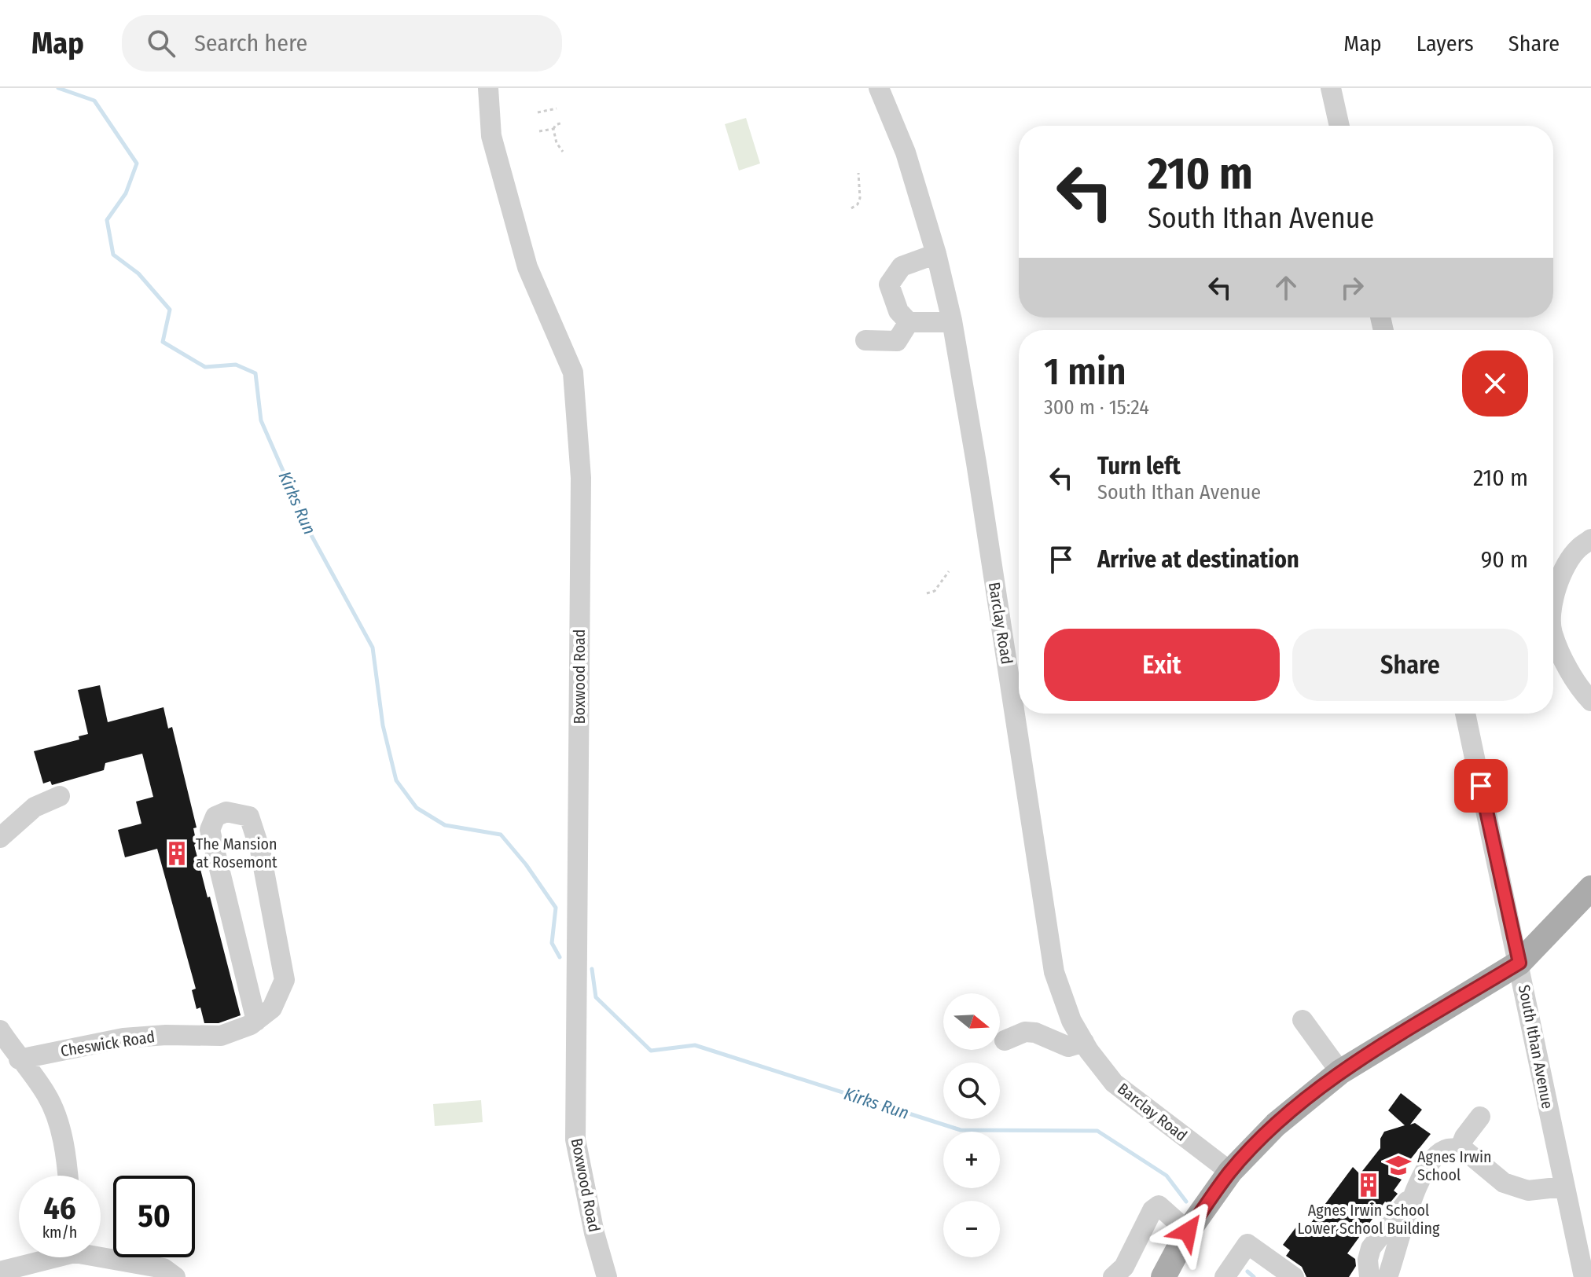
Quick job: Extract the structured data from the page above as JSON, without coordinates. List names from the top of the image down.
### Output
{
  "streets": {
    "street": [
      "Barclay Road",
      "Boxwood Road",
      "Cheswick Road",
      "South Ithan Avenue"
    ]
  },
  "water": ["Kirks Run"],
  "places": {
    "building": ["The Mansion at Rosemont", "Agnes Irwin School Lower School Building"],
    "school or university": ["Agnes Irwin School"]
  },
  "north": "right",
  "page": {
    "header": "Map",
    "search": "Search here",
    "nav": ["Map", "Layers", "Share"],
    "turn": ["210 m", "South Ithan Avenue"],
    "heading": ["1 min", "300 m · 15:24"],
    "list": [
      {
        "name": "Turn left",
        "note": "South Ithan Avenue",
        "value": "210 m"
      },
      {
        "name": "Arrive at destination",
        "value": "90 m"
      }
    ],
    "buttons": ["Exit", "Share"],
    "map_buttons": ["+", "−"],
    "speed": "46 km/h",
    "limit": "50"
  }
}
